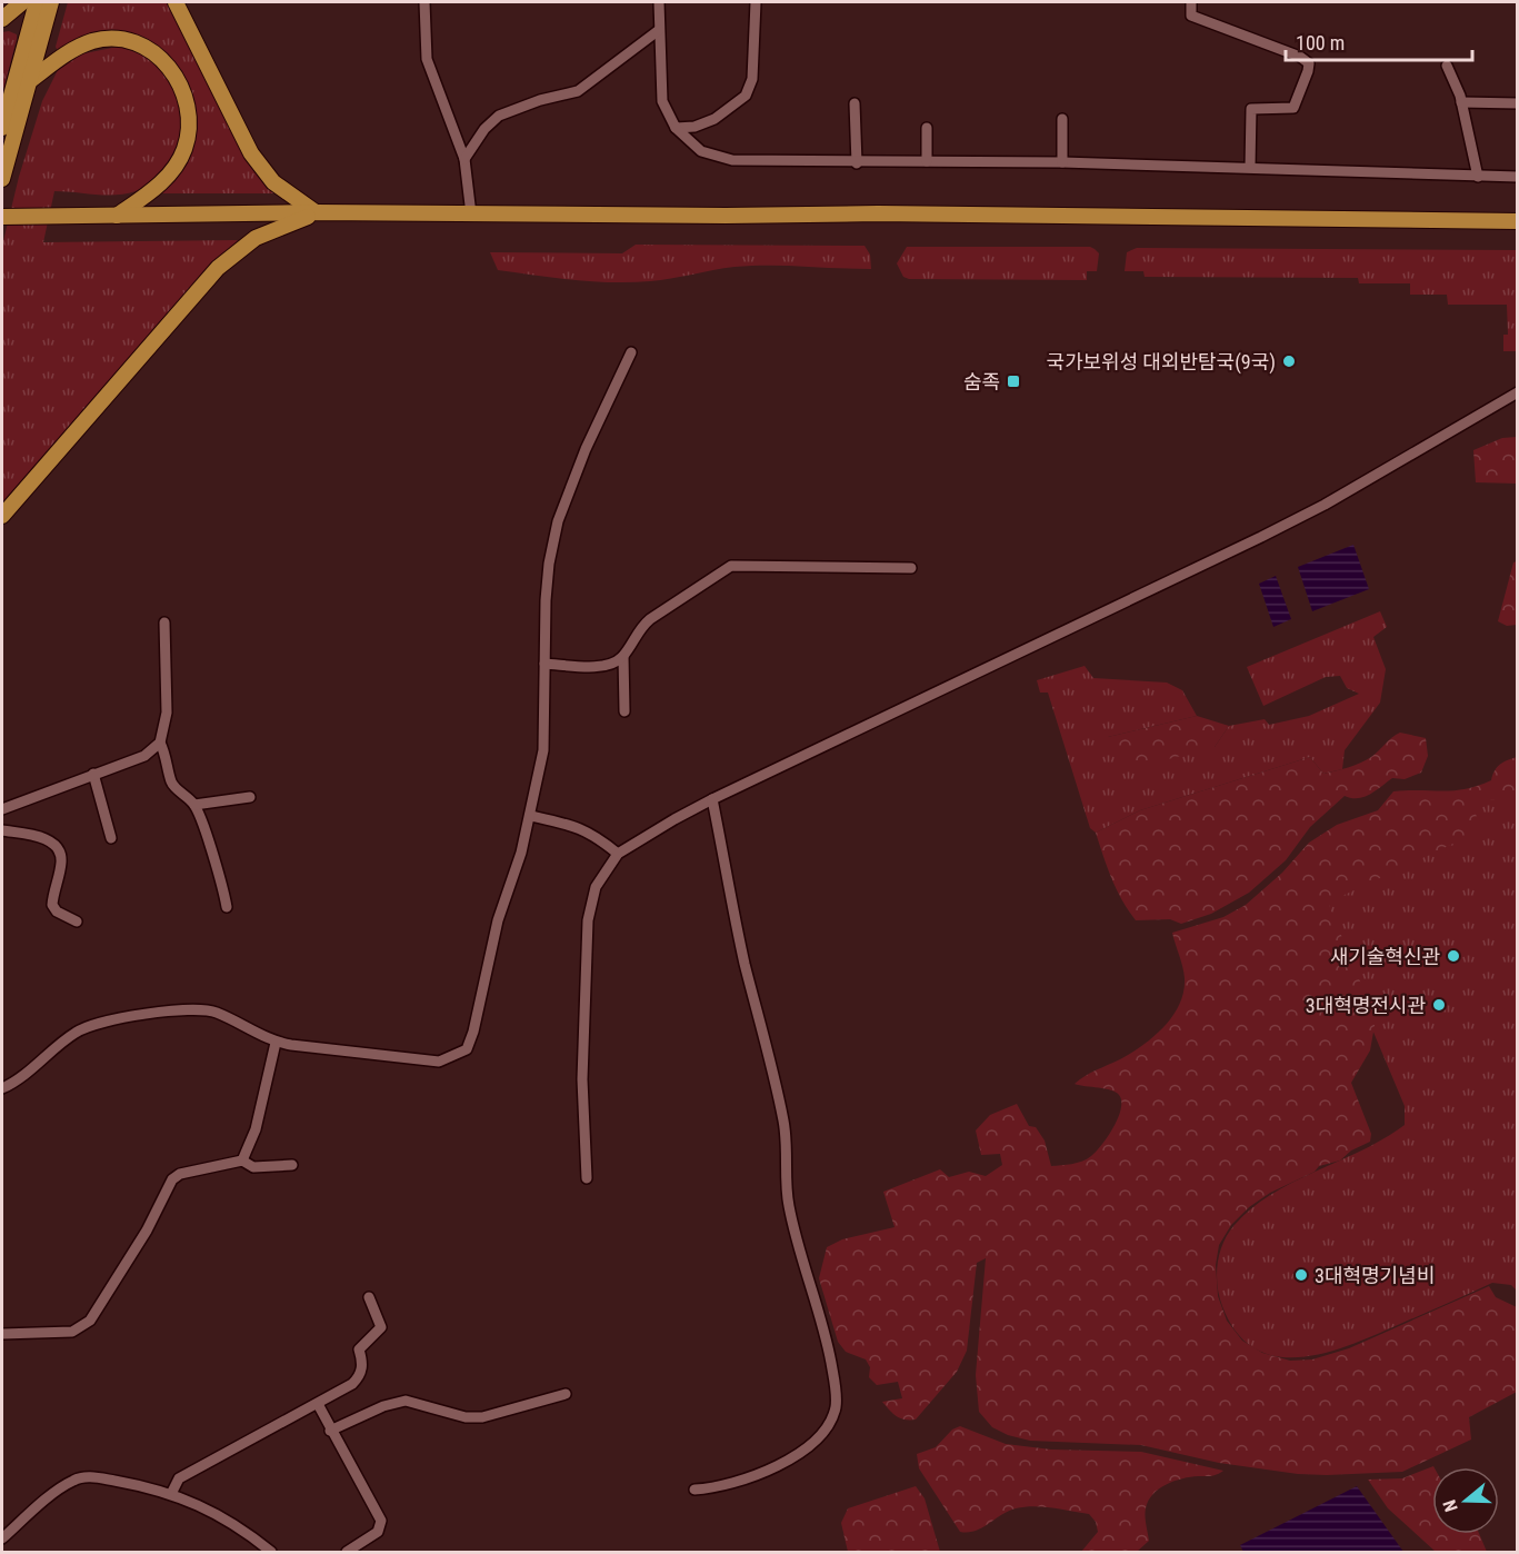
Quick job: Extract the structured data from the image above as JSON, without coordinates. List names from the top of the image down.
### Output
{
  "places": {
    "other": [
      "국가보위성 대외반탐국(9국)",
      "새기술혁신관",
      "3대혁명전시관",
      "3대혁명기념비"
    ],
    "transit": ["숨족"]
  },
  "scale_bar": "100 m",
  "north": "left"
}
